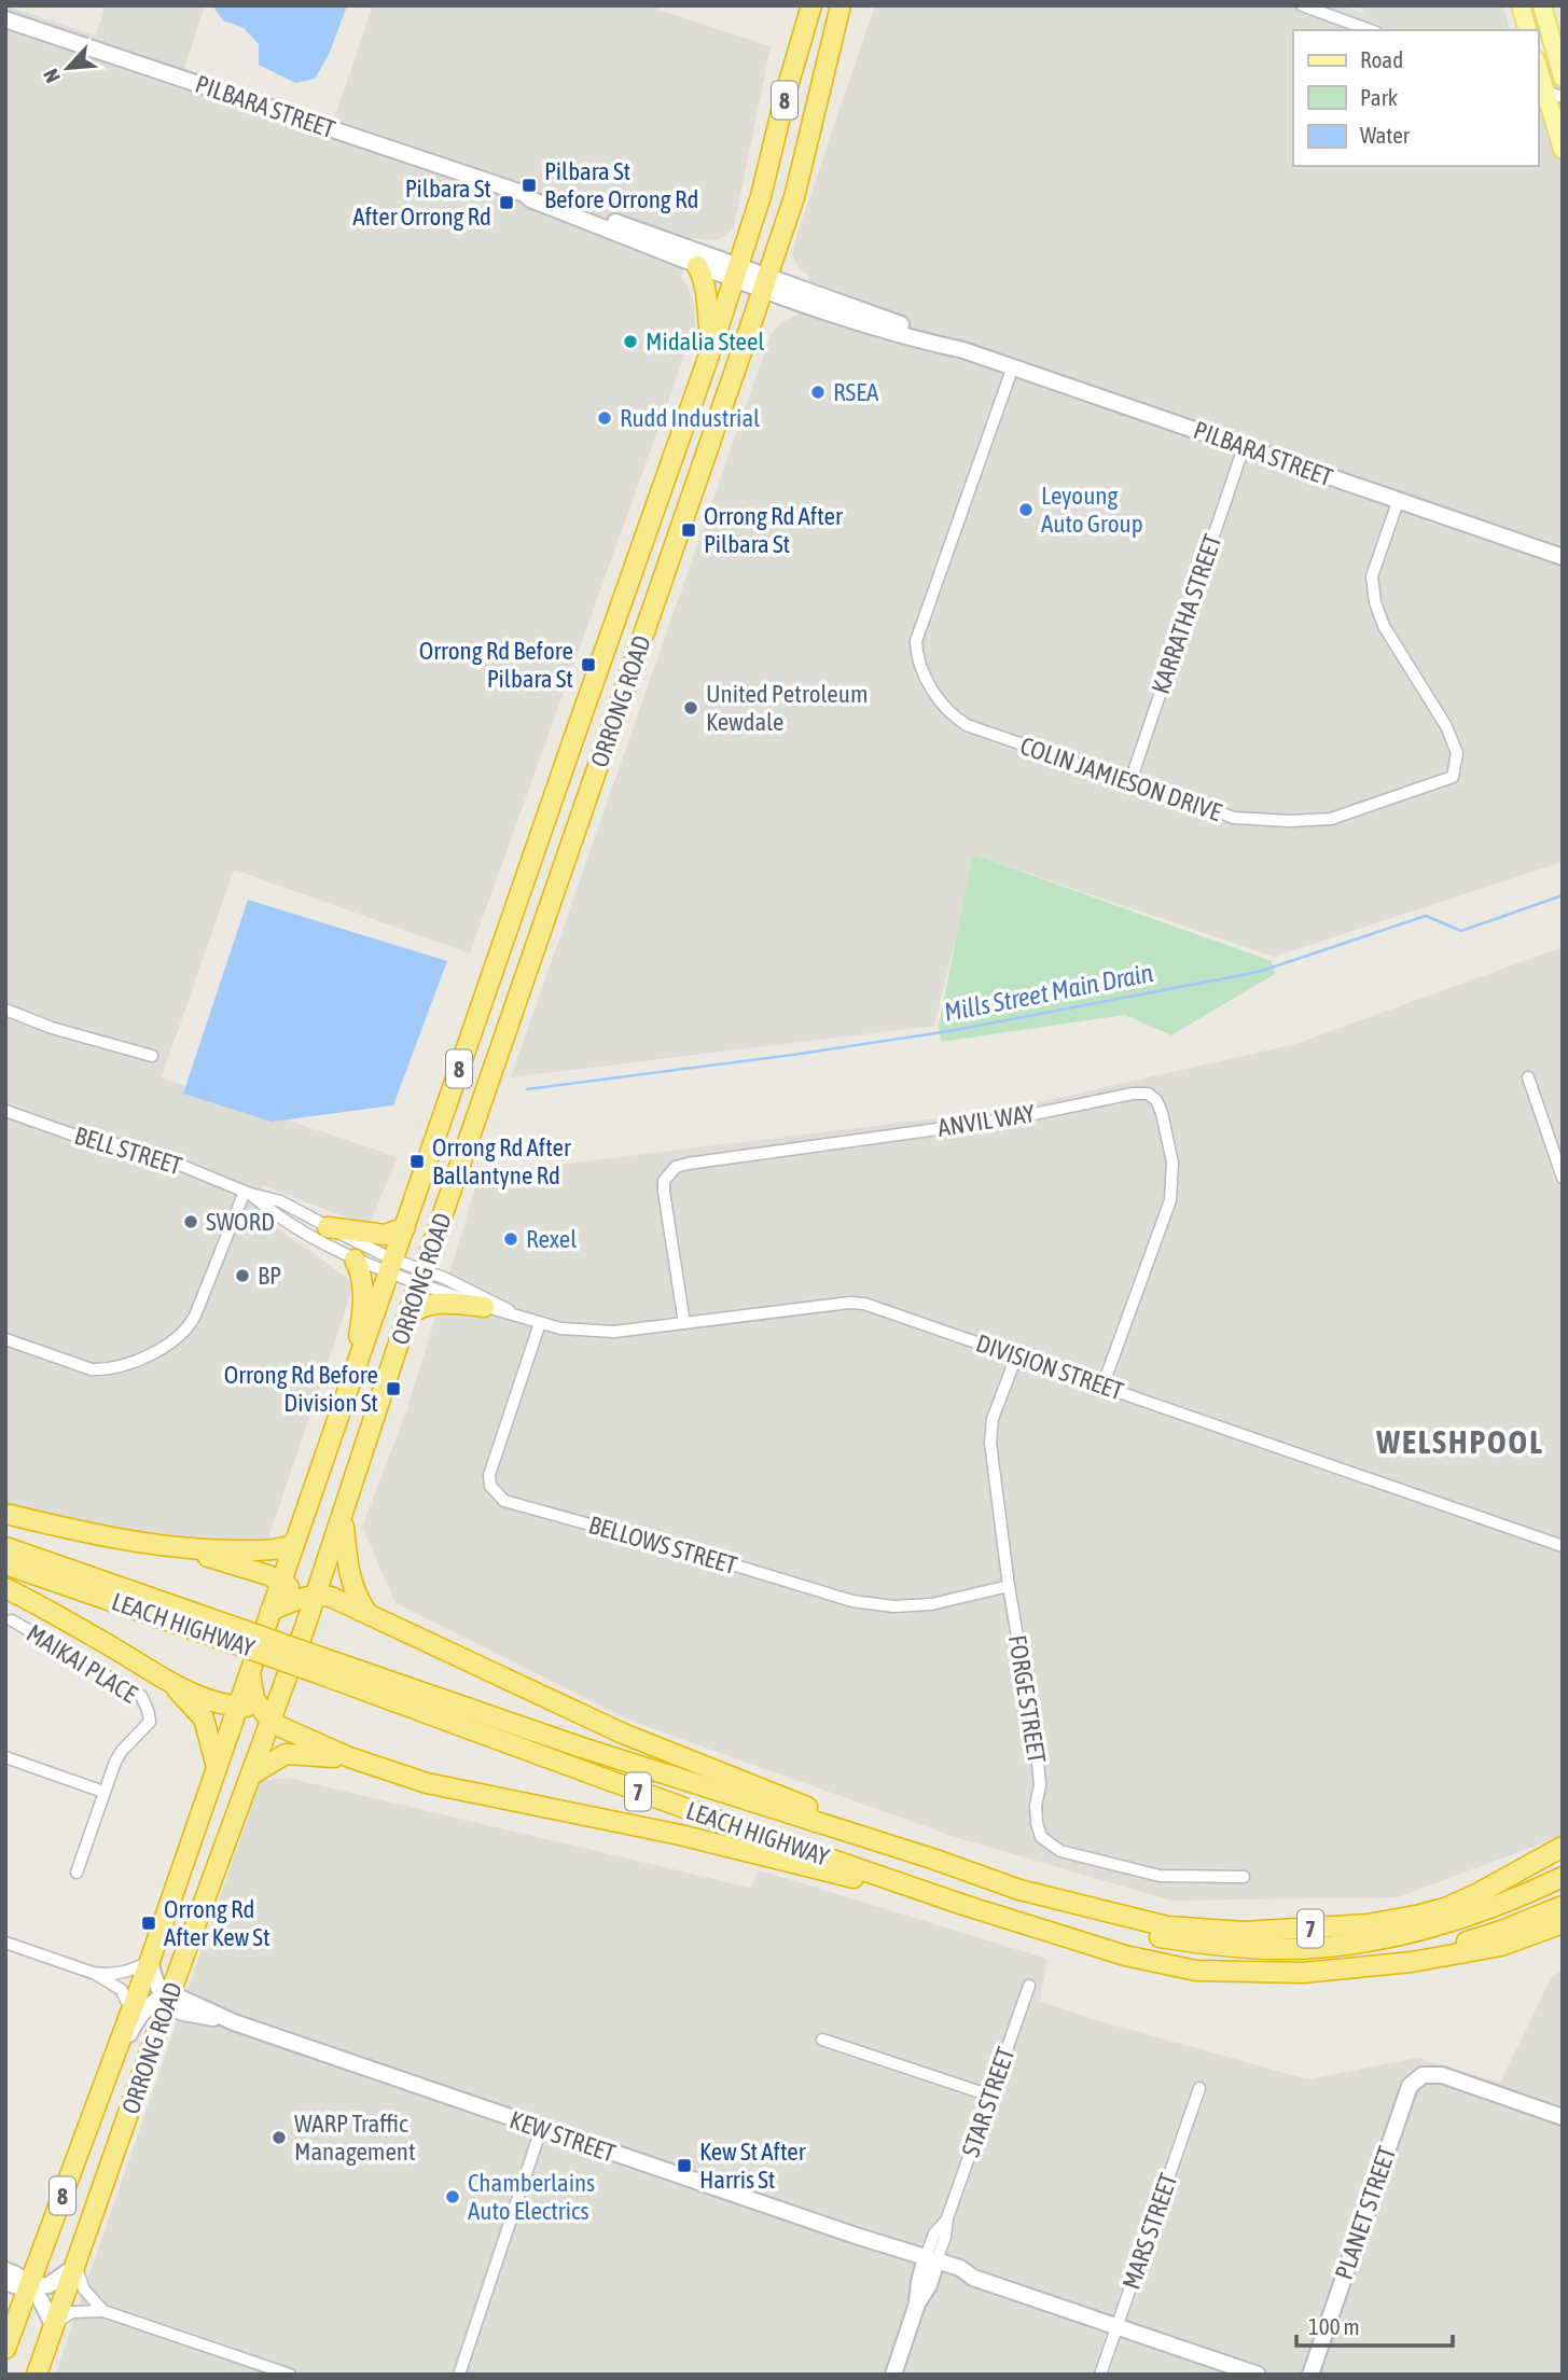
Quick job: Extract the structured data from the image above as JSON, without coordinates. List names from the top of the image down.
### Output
{
  "streets": {
    "highway": [
      "8",
      "ORRONG ROAD",
      "LEACH HIGHWAY",
      "7"
    ],
    "street": [
      "PILBARA STREET",
      "KARRATHA STREET",
      "COLIN JAMIESON DRIVE",
      "ANVIL WAY",
      "BELL STREET",
      "DIVISION STREET",
      "BELLOWS STREET",
      "MAIKAI PLACE",
      "FORGE STREET",
      "STAR STREET",
      "KEW STREET",
      "PLANET STREET",
      "MARS STREET"
    ]
  },
  "crossings": [
    ["PILBARA STREET", "KARRATHA STREET"],
    ["PILBARA STREET", "ORRONG ROAD"],
    ["PILBARA STREET", "COLIN JAMIESON DRIVE"],
    ["KARRATHA STREET", "COLIN JAMIESON DRIVE"],
    ["ORRONG ROAD", "BELL STREET"],
    ["ORRONG ROAD", "DIVISION STREET"],
    ["ORRONG ROAD", "KEW STREET"],
    ["ANVIL WAY", "DIVISION STREET"],
    ["DIVISION STREET", "BELLOWS STREET"],
    ["DIVISION STREET", "FORGE STREET"],
    ["BELLOWS STREET", "FORGE STREET"],
    ["LEACH HIGHWAY", "7"],
    ["STAR STREET", "KEW STREET"],
    ["KEW STREET", "MARS STREET"]
  ],
  "districts": ["WELSHPOOL"],
  "water": ["Mills Street Main Drain"],
  "places": {
    "transit": [
      "Pilbara St Before Orrong Rd",
      "Pilbara St After Orrong Rd",
      "Orrong Rd After Pilbara St",
      "Orrong Rd Before Pilbara St",
      "Orrong Rd After Ballantyne Rd",
      "Orrong Rd Before Division St",
      "Orrong Rd After Kew St",
      "Kew St After Harris St"
    ],
    "other": [
      "Midalia Steel",
      "RSEA",
      "Rudd Industrial",
      "Leyoung Auto Group",
      "United Petroleum Kewdale",
      "SWORD",
      "Rexel",
      "BP",
      "WARP Traffic Management",
      "Chamberlains Auto Electrics"
    ]
  },
  "legend": ["Road", "Park", "Water"],
  "scale_bar": "100 m",
  "north": "bottom left"
}
